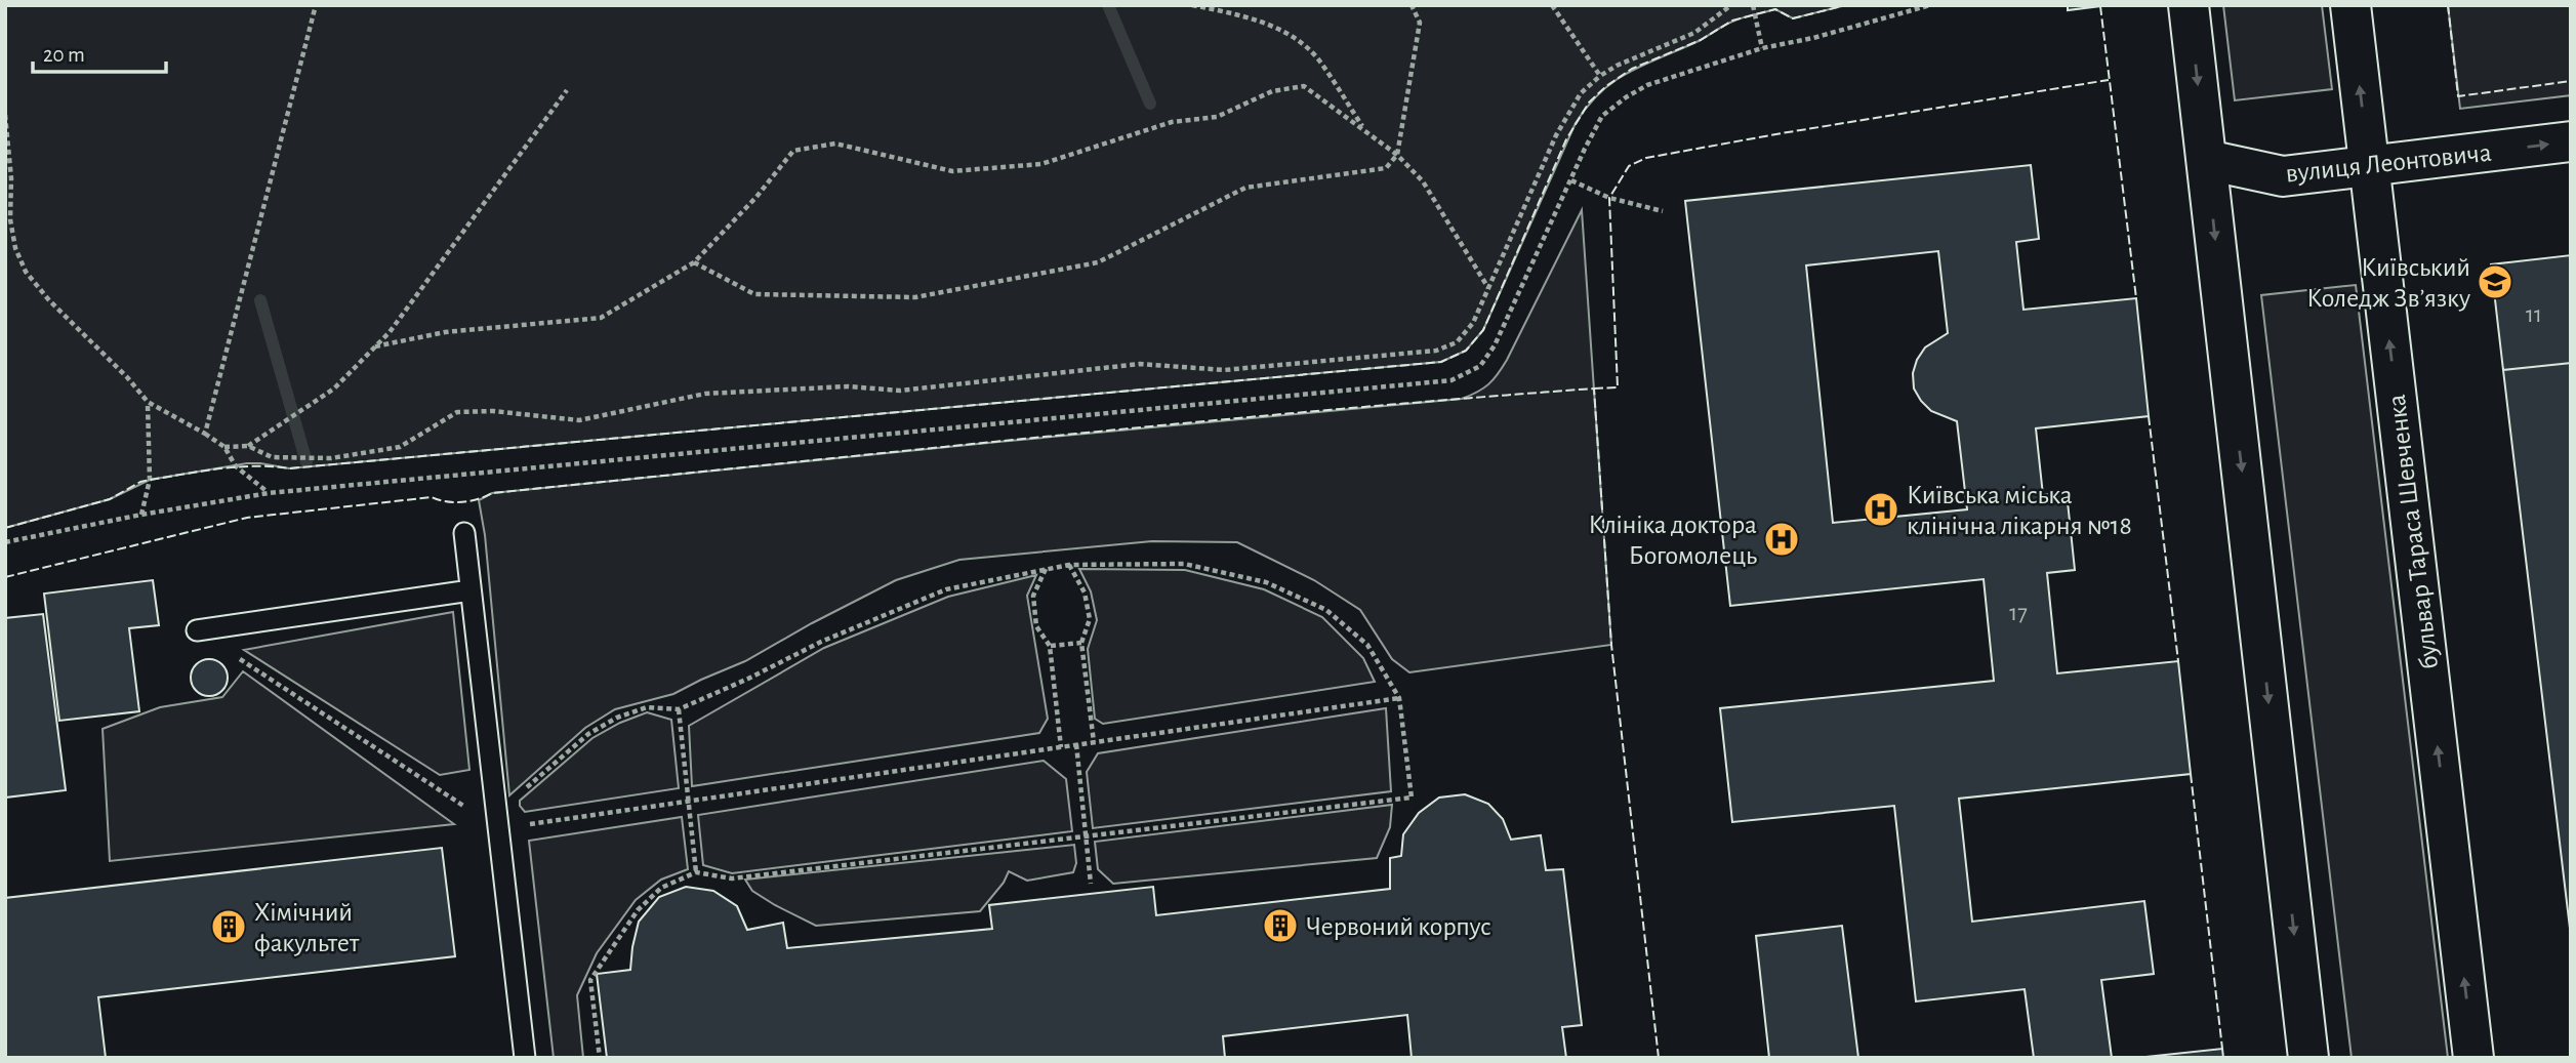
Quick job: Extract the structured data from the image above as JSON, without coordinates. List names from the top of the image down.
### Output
{
  "streets": {
    "main road": ["вулиця Леонтовича", "бульвар Тараса Шевченка"]
  },
  "crossings": [
    ["вулиця Леонтовича", "бульвар Тараса Шевченка"]
  ],
  "one_way": ["вулиця Леонтовича"],
  "places": {
    "school or university": ["Київський Коледж Зв’язку"],
    "hospital": ["Київська міська клінічна лікарня №18", "Клініка доктора Богомолець"],
    "building": ["Червоний корпус", "Хімічний факультет"]
  },
  "house_numbers": ["11", "17"],
  "scale_bar": "20 m"
}
